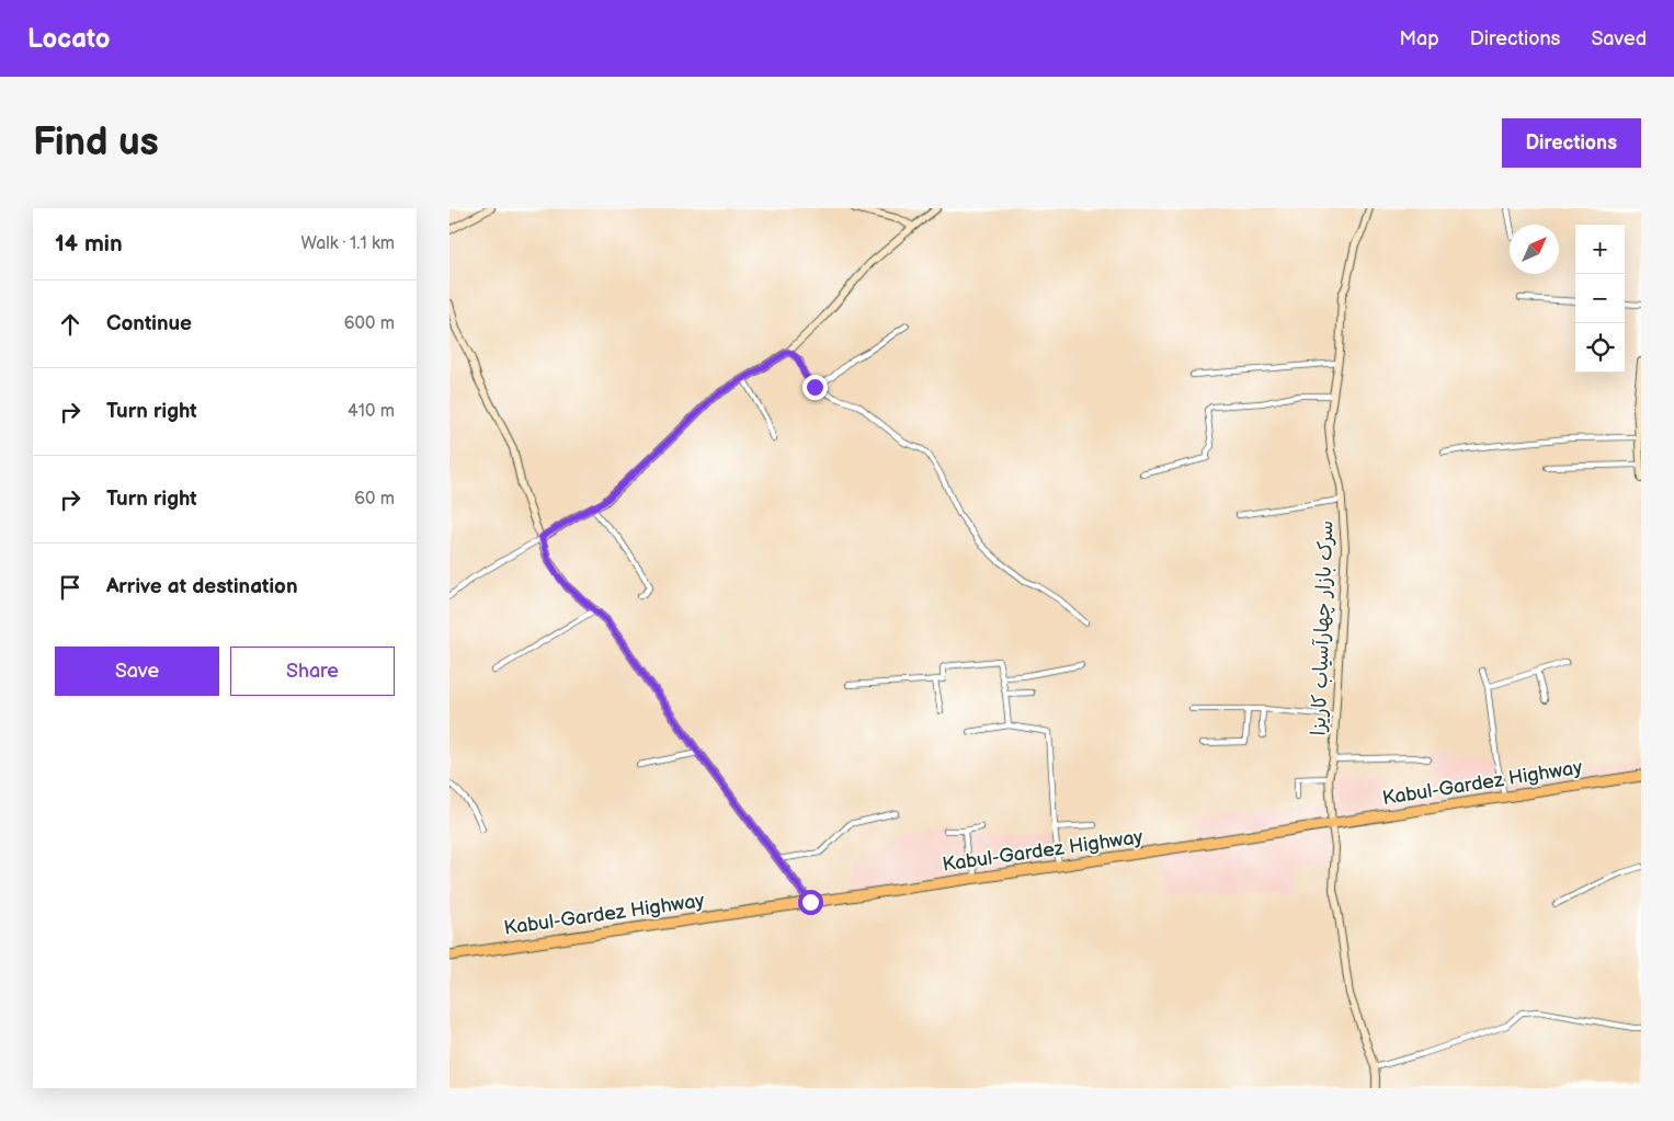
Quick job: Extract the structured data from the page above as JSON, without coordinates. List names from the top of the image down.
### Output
{
  "streets": {
    "highway": ["Kabul-Gardez Highway"],
    "street": ["سرک بازار چهارآسیاب کاریزا"]
  },
  "crossings": [
    ["سرک بازار چهارآسیاب کاریزا", "Kabul-Gardez Highway"]
  ],
  "north": "top right",
  "page": {
    "header": "Locato",
    "nav": ["Map", "Directions", "Saved"],
    "buttons": [
      "Directions",
      ["Save", "Share"]
    ],
    "title": "Find us",
    "heading": ["14 min", "Walk · 1.1 km"],
    "map_buttons": ["+", "−"],
    "list": [
      ["Continue", "600 m"],
      ["Turn right", "410 m"],
      ["Turn right", "60 m"],
      "Arrive at destination"
    ]
  }
}
